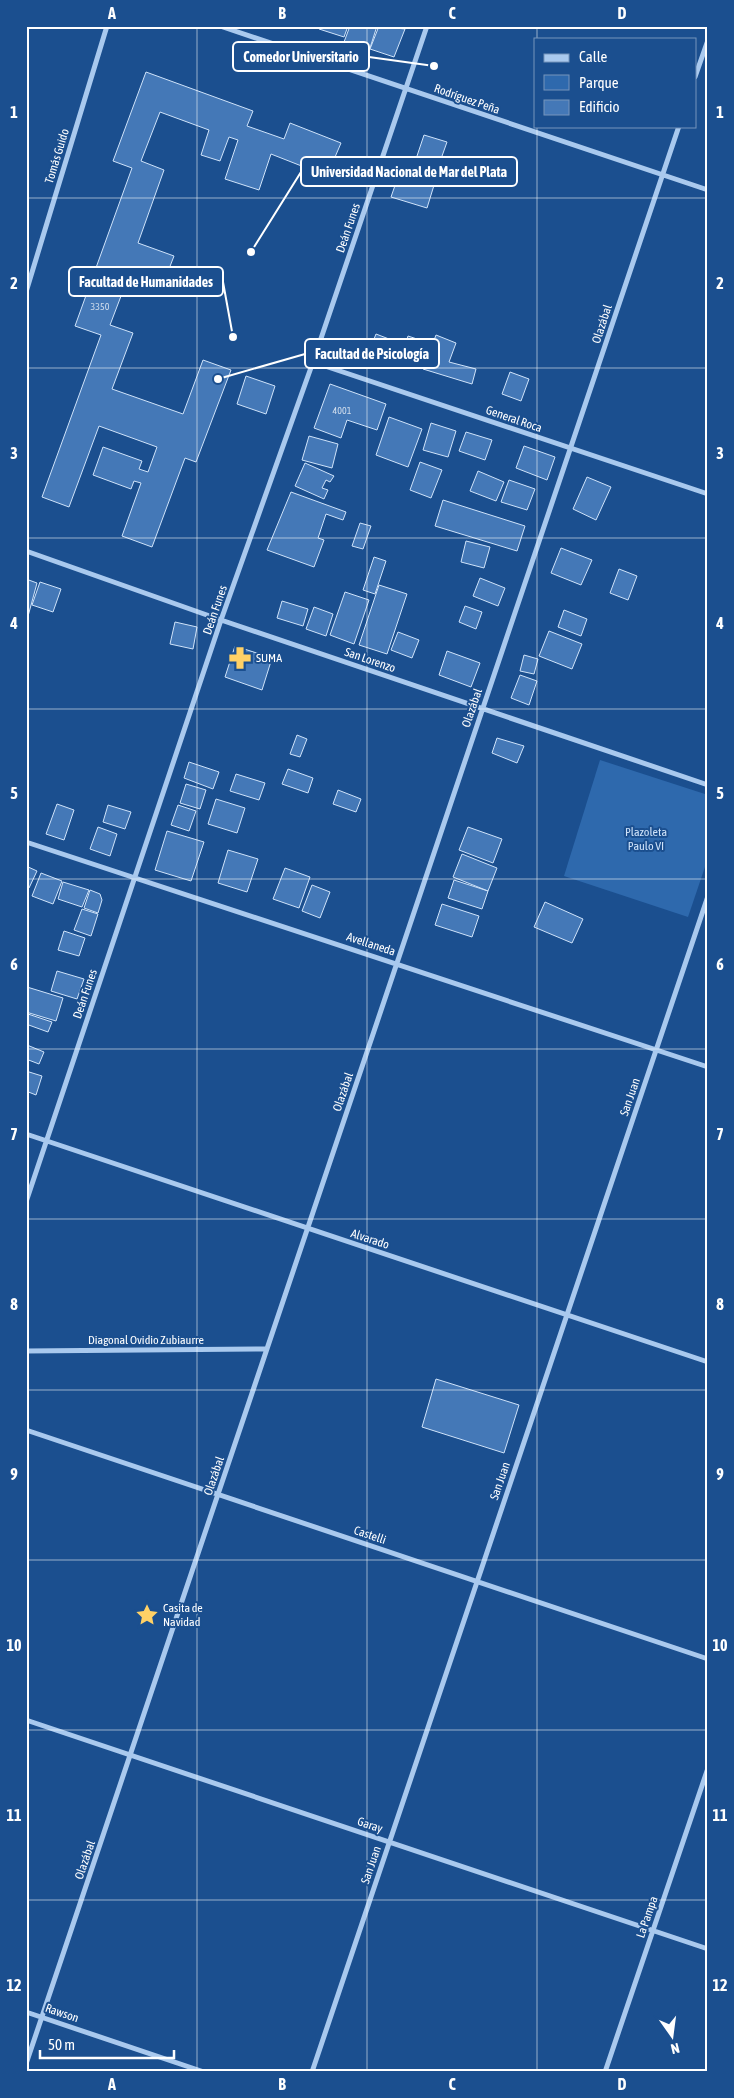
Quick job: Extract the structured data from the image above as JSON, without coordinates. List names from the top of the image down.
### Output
{
  "streets": {
    "street": [
      "Rodríguez Peña",
      "Tomás Guido",
      "Deán Funes",
      "Olazábal",
      "General Roca",
      "San Lorenzo",
      "Avellaneda",
      "San Juan",
      "Alvarado",
      "Diagonal Ovidio Zubiaurre",
      "Castelli",
      "Garay",
      "La Pampa",
      "Rawson"
    ]
  },
  "crossings": [
    ["Rodríguez Peña", "Deán Funes"],
    ["Rodríguez Peña", "Olazábal"],
    ["Deán Funes", "General Roca"],
    ["Deán Funes", "San Lorenzo"],
    ["Deán Funes", "Avellaneda"],
    ["Deán Funes", "Alvarado"],
    ["Olazábal", "General Roca"],
    ["Olazábal", "San Lorenzo"],
    ["Olazábal", "Avellaneda"],
    ["Olazábal", "Alvarado"],
    ["Olazábal", "Diagonal Ovidio Zubiaurre"],
    ["Olazábal", "Castelli"],
    ["Olazábal", "Garay"],
    ["Olazábal", "Rawson"],
    ["Avellaneda", "San Juan"],
    ["San Juan", "Alvarado"],
    ["San Juan", "Castelli"],
    ["San Juan", "Garay"],
    ["Garay", "La Pampa"]
  ],
  "parks": ["Plazoleta Paulo VI"],
  "places": {
    "other": [
      "Comedor Universitario",
      "Universidad Nacional de Mar del Plata",
      "Facultad de Humanidades",
      "Facultad de Psicología"
    ],
    "pharmacy": ["SUMA"],
    "place": ["Casita de Navidad"]
  },
  "house_numbers": ["3350", "4001"],
  "legend": ["Calle", "Parque", "Edificio"],
  "scale_bar": "50 m",
  "north": "bottom",
  "grid": {
    "columns": [
      "A",
      "B",
      "C",
      "D"
    ],
    "rows": [
      "1",
      "2",
      "3",
      "4",
      "5",
      "6",
      "7",
      "8",
      "9",
      "10",
      "11",
      "12"
    ]
  }
}
